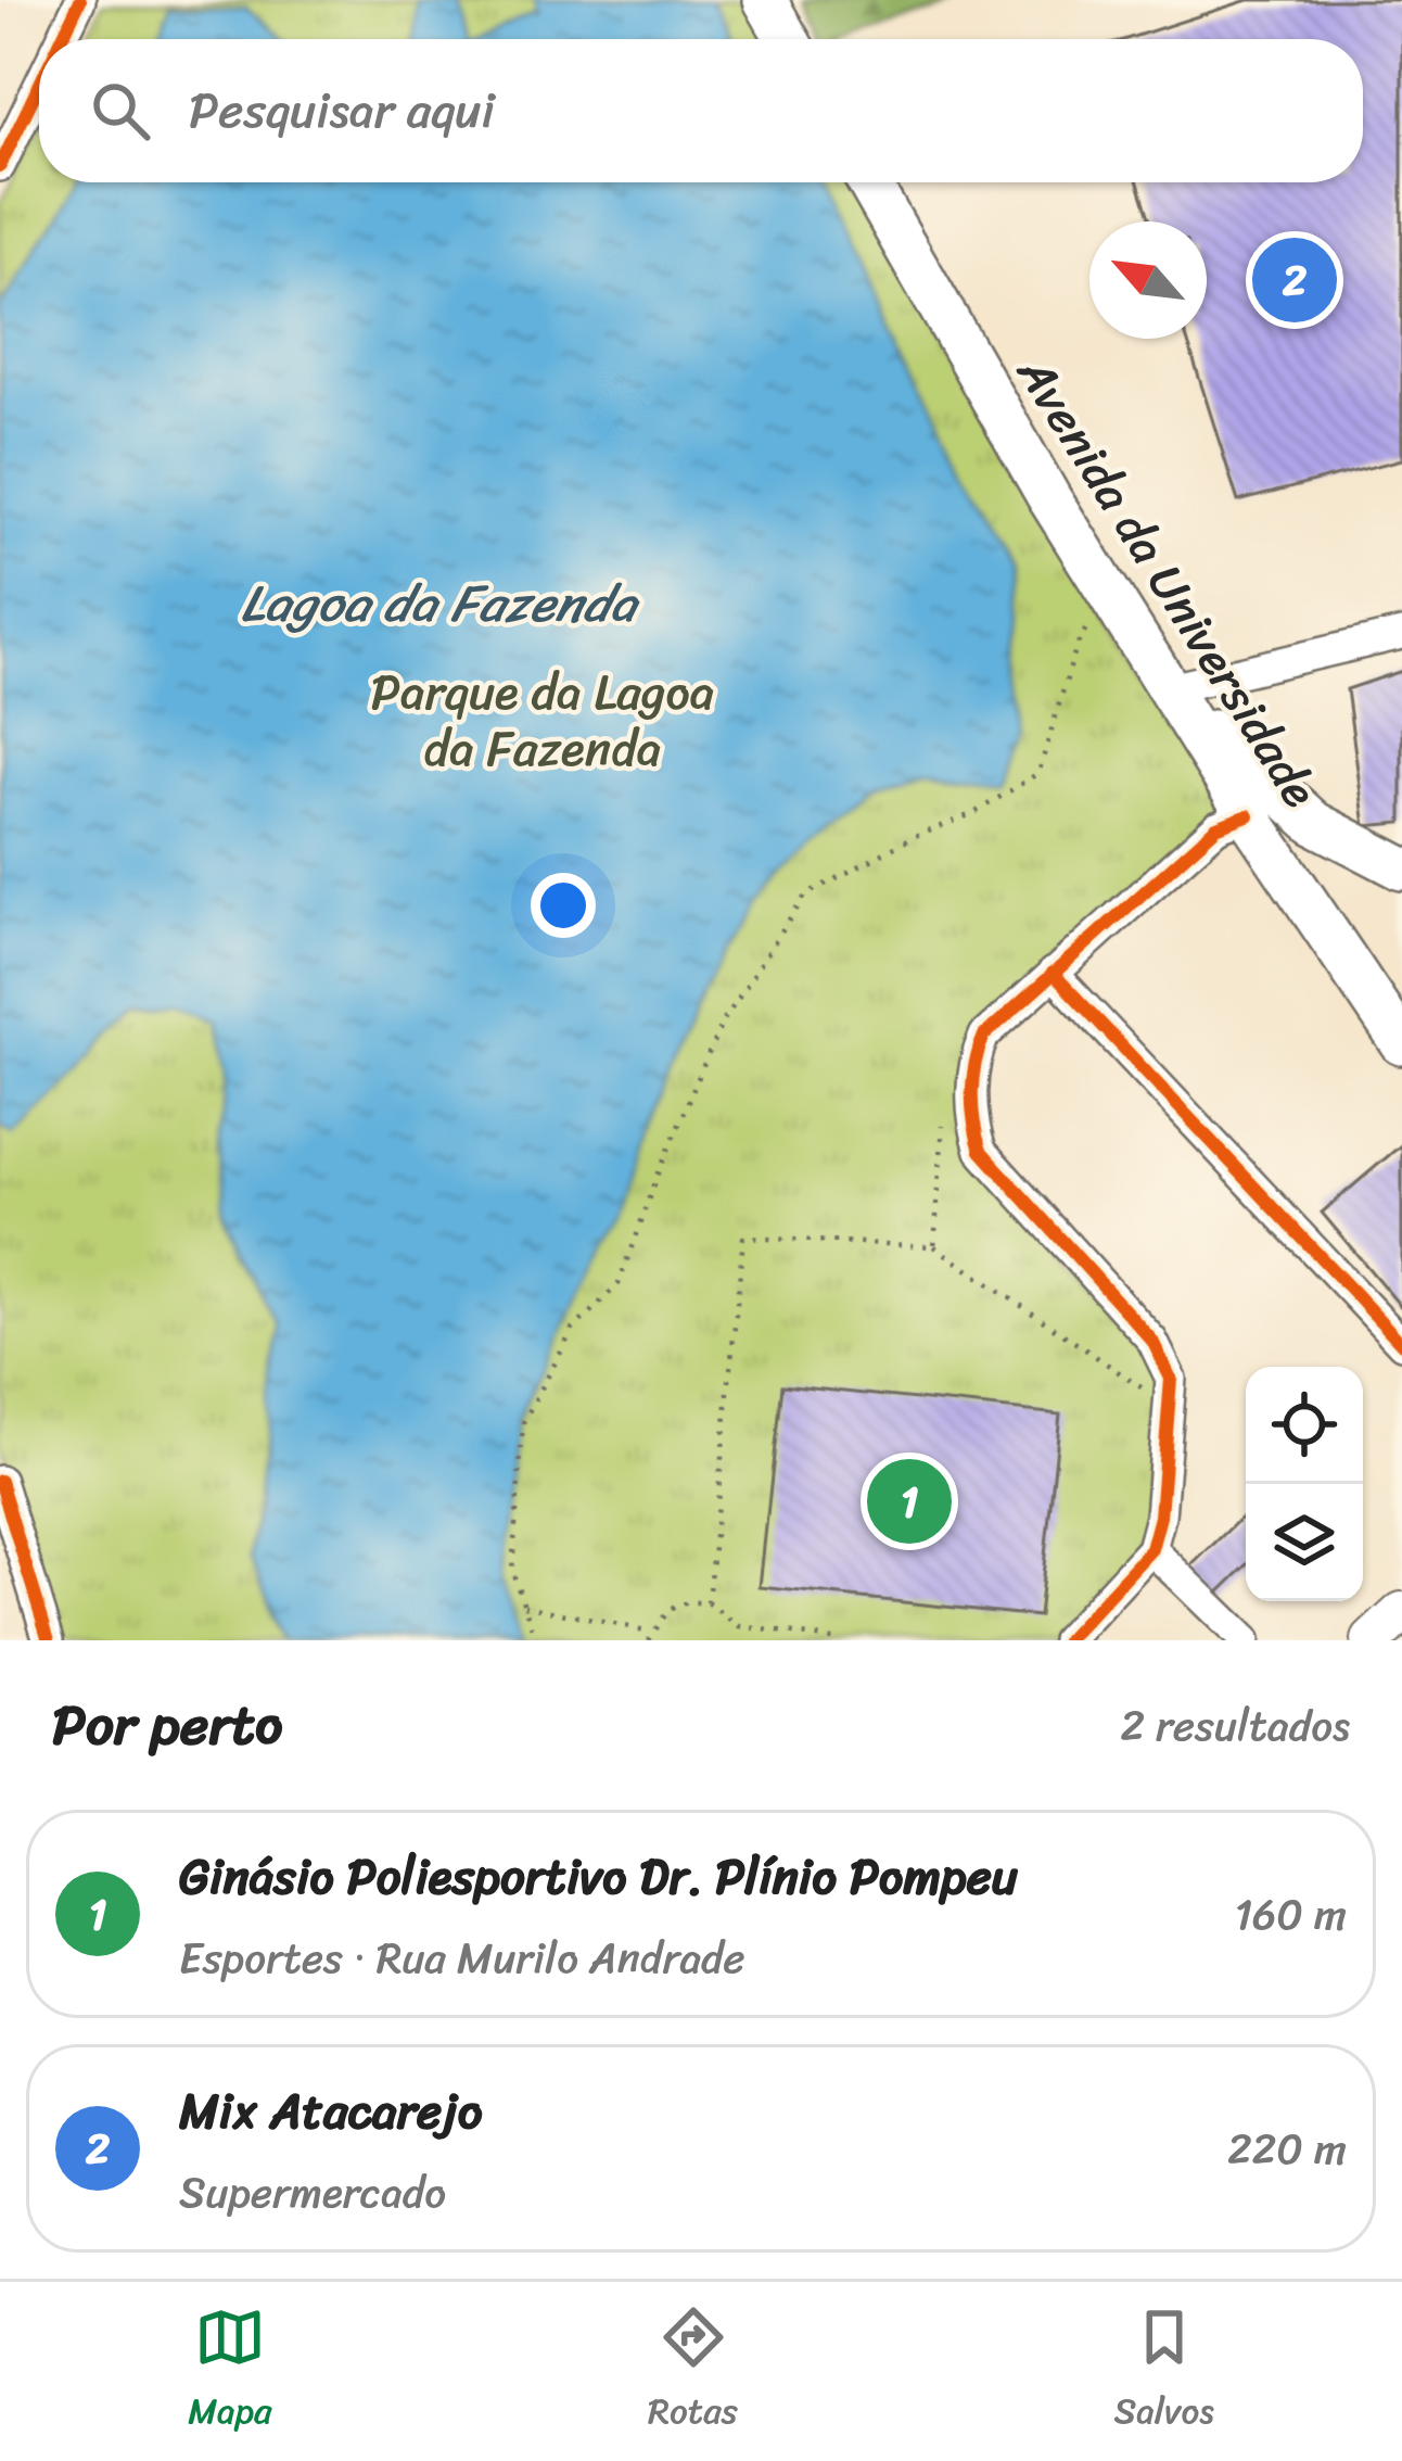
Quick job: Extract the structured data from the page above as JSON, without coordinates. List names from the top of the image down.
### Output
{
  "streets": {
    "main road": ["Avenida da Universidade"]
  },
  "water": ["Lagoa da Fazenda"],
  "parks": ["Parque da Lagoa da Fazenda"],
  "north": "top left",
  "page": {
    "search": "Pesquisar aqui",
    "pins": ["2", "1"],
    "heading": ["Por perto", "2 resultados"],
    "list": [
      {
        "mark": "1",
        "name": "Ginásio Poliesportivo Dr. Plínio Pompeu",
        "note": "Esportes · Rua Murilo Andrade",
        "value": "160 m"
      },
      {
        "mark": "2",
        "name": "Mix Atacarejo",
        "note": "Supermercado",
        "value": "220 m"
      }
    ],
    "nav": ["Mapa", "Rotas", "Salvos"]
  }
}
